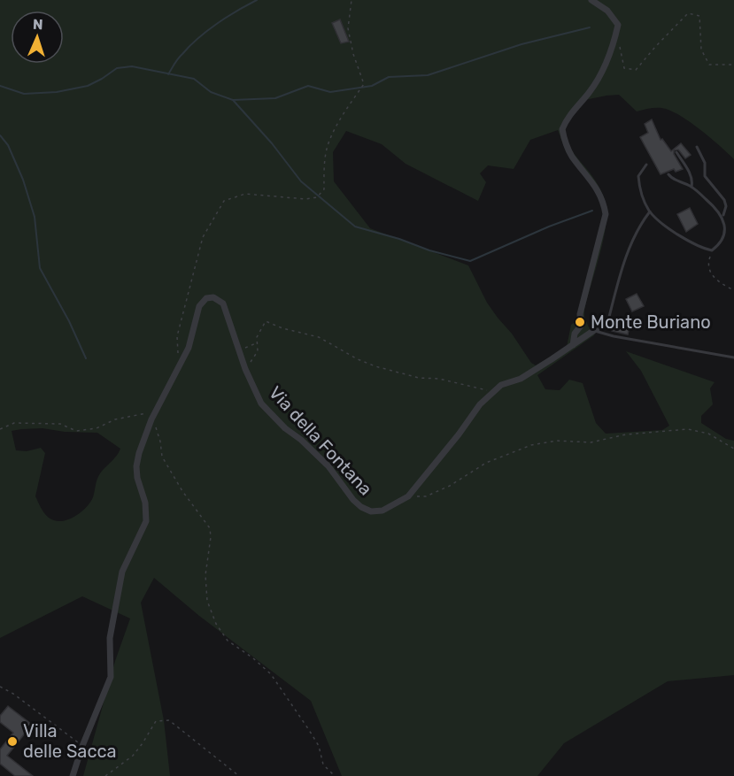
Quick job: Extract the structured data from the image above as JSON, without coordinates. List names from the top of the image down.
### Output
{
  "streets": {
    "street": ["Via della Fontana"]
  },
  "places": ["Monte Buriano", "Villa delle Sacca"],
  "north": "top"
}
